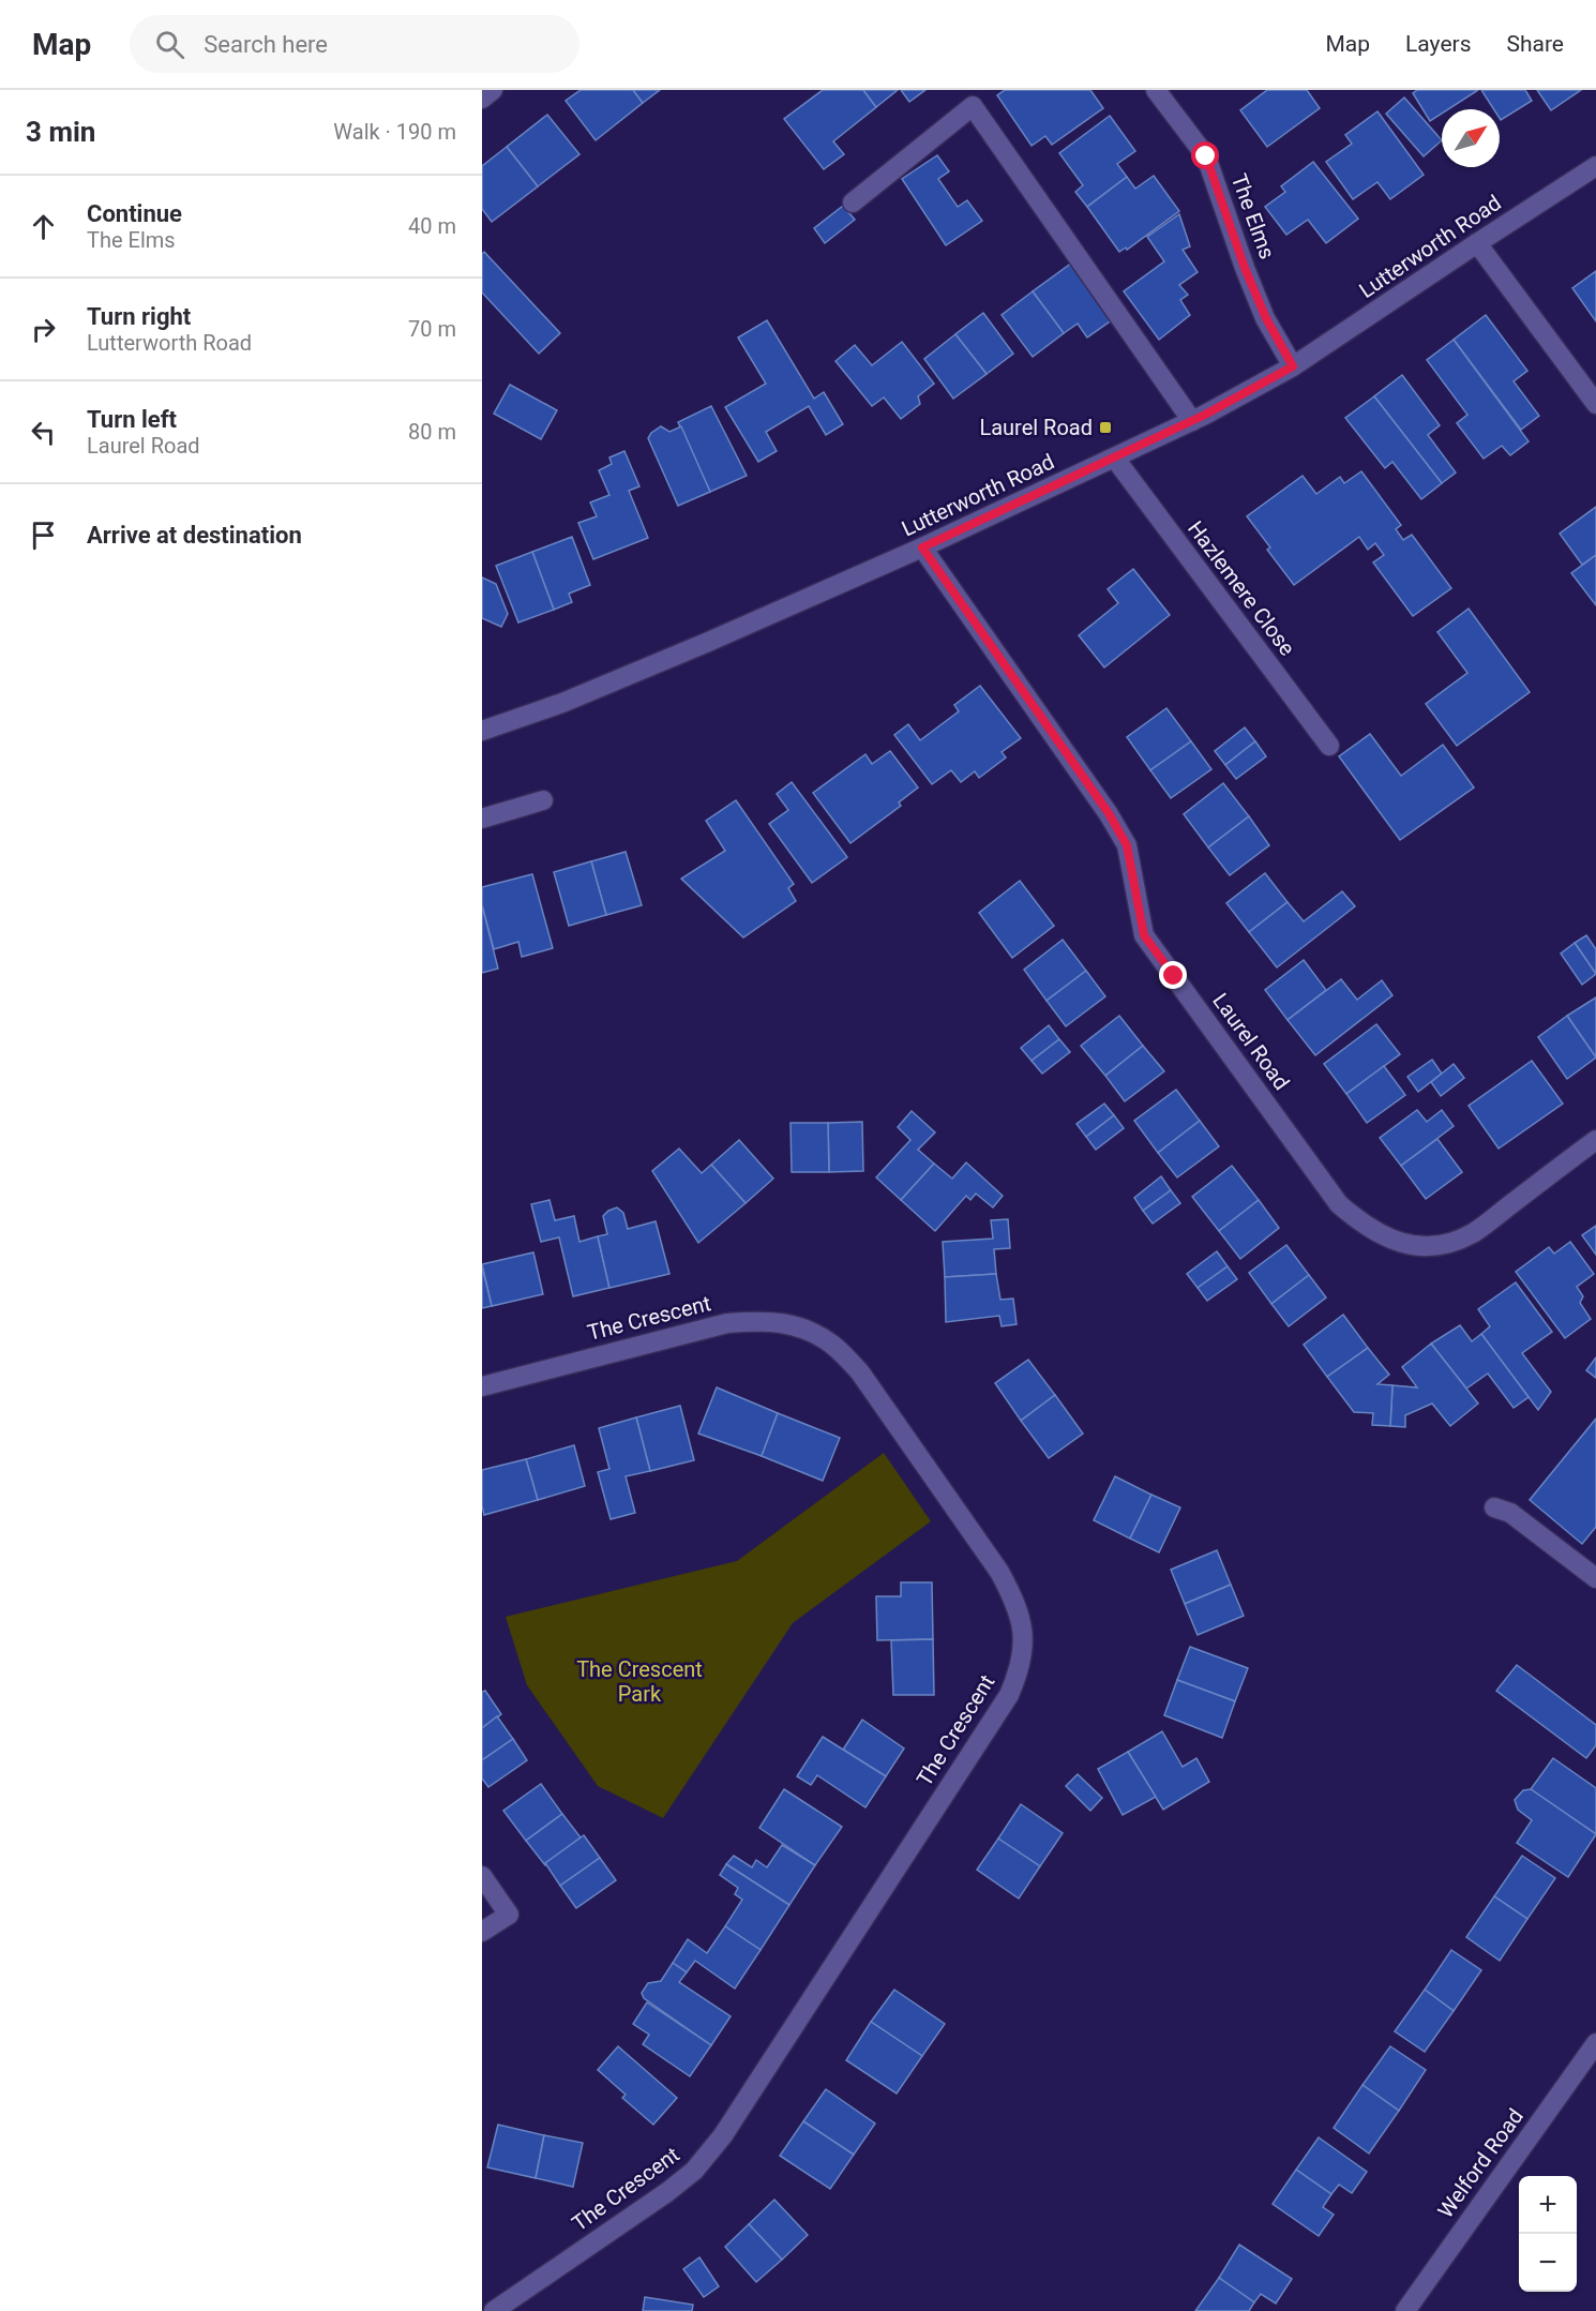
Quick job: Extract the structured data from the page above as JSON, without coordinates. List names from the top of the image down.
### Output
{
  "streets": {
    "street": [
      "The Elms",
      "Lutterworth Road",
      "Hazlemere Close",
      "Laurel Road",
      "The Crescent",
      "Welford Road"
    ]
  },
  "crossings": [
    ["The Elms", "Lutterworth Road"],
    ["Lutterworth Road", "Hazlemere Close"],
    ["Lutterworth Road", "Laurel Road"]
  ],
  "parks": ["The Crescent Park"],
  "places": {
    "transit": ["Laurel Road"]
  },
  "north": "top right",
  "page": {
    "header": "Map",
    "search": "Search here",
    "nav": ["Map", "Layers", "Share"],
    "heading": ["3 min", "Walk · 190 m"],
    "list": [
      ["Continue", "The Elms", "40 m"],
      ["Turn right", "Lutterworth Road", "70 m"],
      ["Turn left", "Laurel Road", "80 m"],
      "Arrive at destination"
    ],
    "map_buttons": ["+", "−"]
  }
}
